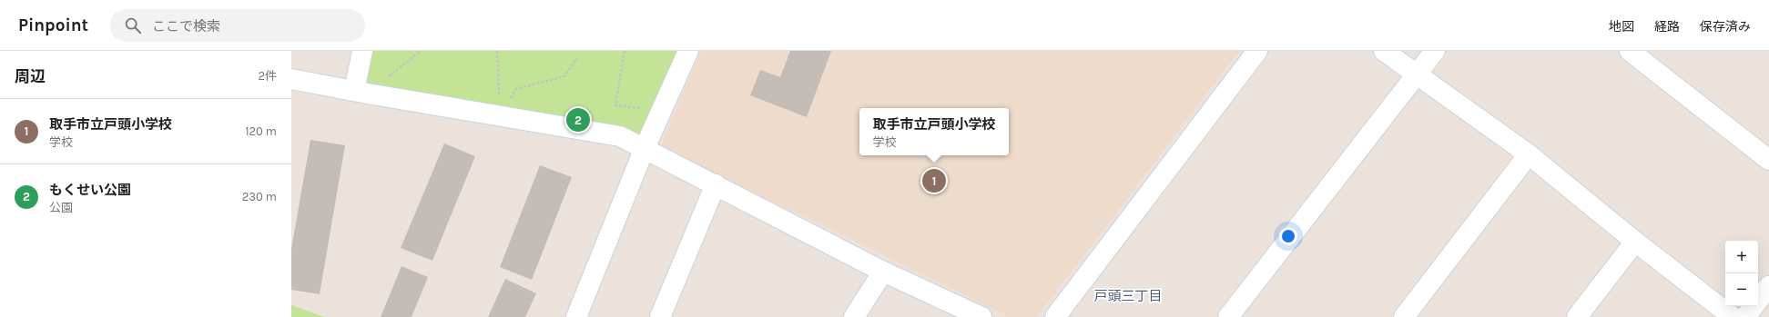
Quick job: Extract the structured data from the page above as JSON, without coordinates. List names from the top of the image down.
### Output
{
  "districts": ["戸頭三丁目"],
  "page": {
    "header": "Pinpoint",
    "search": "ここで検索",
    "nav": ["地図", "経路", "保存済み"],
    "heading": ["周辺", "2件"],
    "list": [
      {
        "mark": "1",
        "name": "取手市立戸頭小学校",
        "note": "学校",
        "value": "120 m"
      },
      {
        "mark": "2",
        "name": "もくせい公園",
        "note": "公園",
        "value": "230 m"
      }
    ],
    "pins": ["2", "1"],
    "popup": ["取手市立戸頭小学校", "学校"],
    "map_buttons": ["+", "−"]
  }
}
